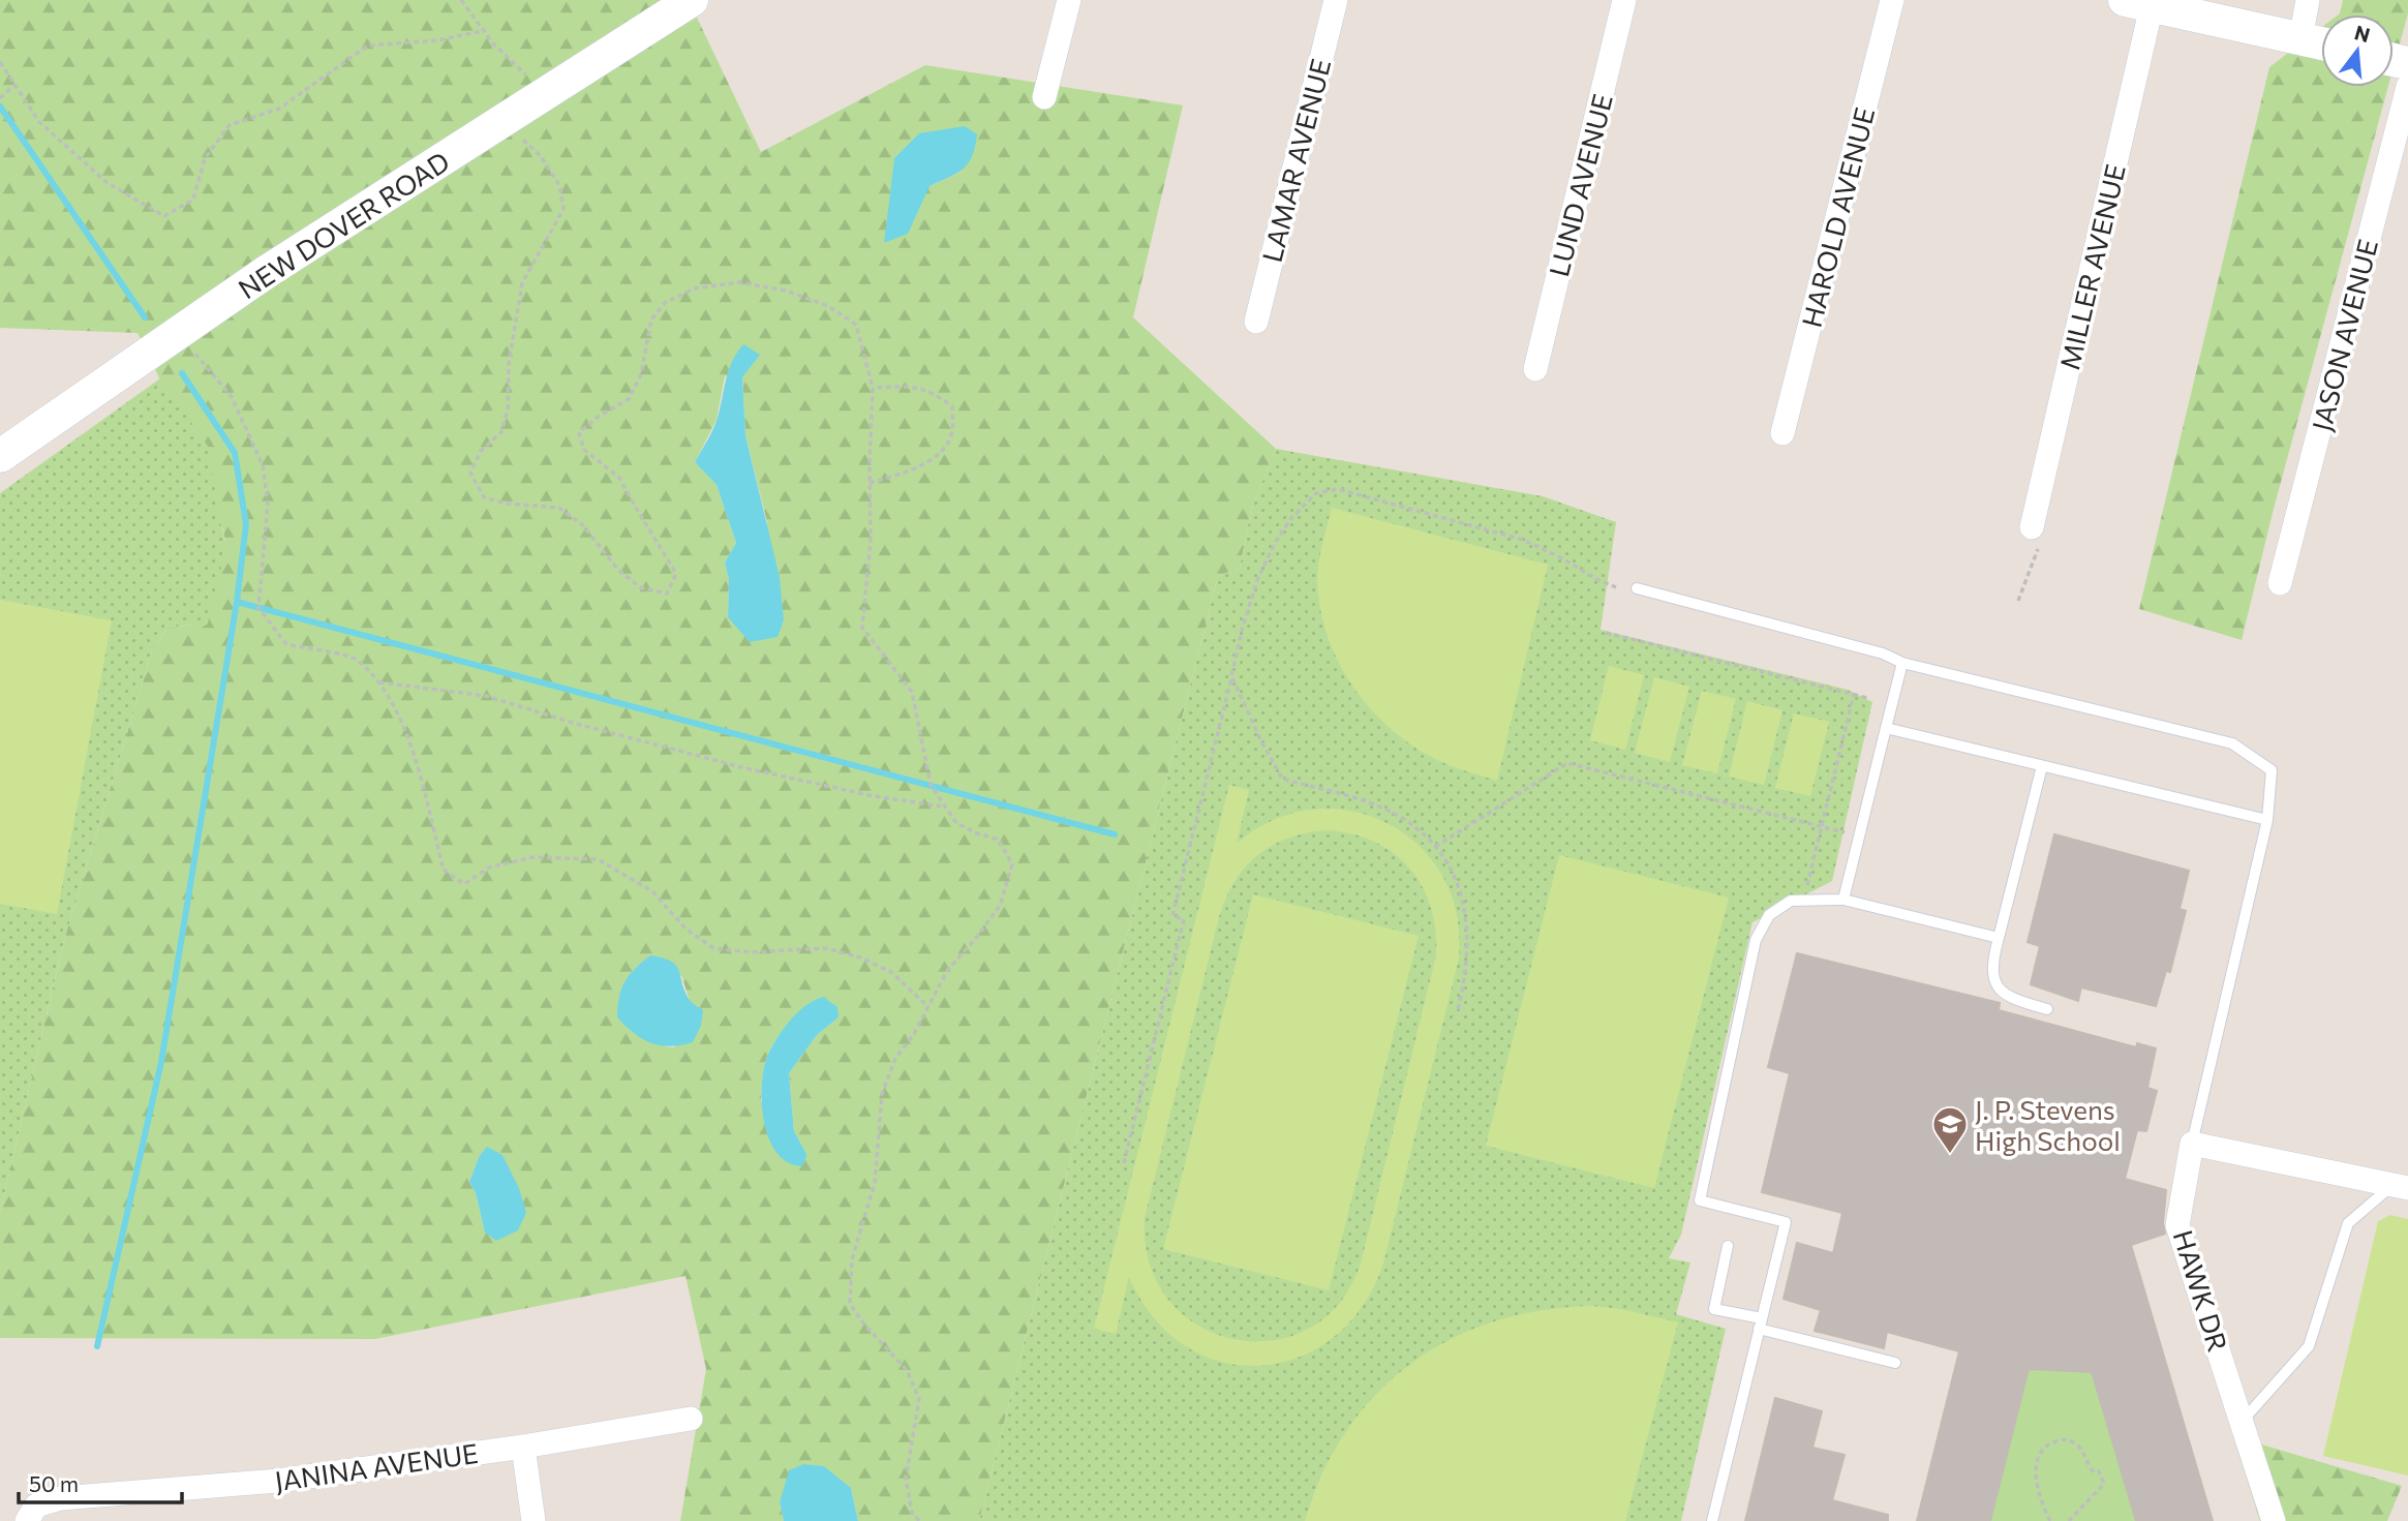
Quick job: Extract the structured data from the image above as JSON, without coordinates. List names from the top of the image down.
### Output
{
  "streets": {
    "street": [
      "LAMAR AVENUE",
      "LUND AVENUE",
      "HAROLD AVENUE",
      "NEW DOVER ROAD",
      "MILLER AVENUE",
      "JASON AVENUE",
      "HAWK DR",
      "JANINA AVENUE"
    ]
  },
  "places": {
    "school or university": ["J. P. Stevens High School"]
  },
  "scale_bar": "50 m",
  "north": "top"
}
